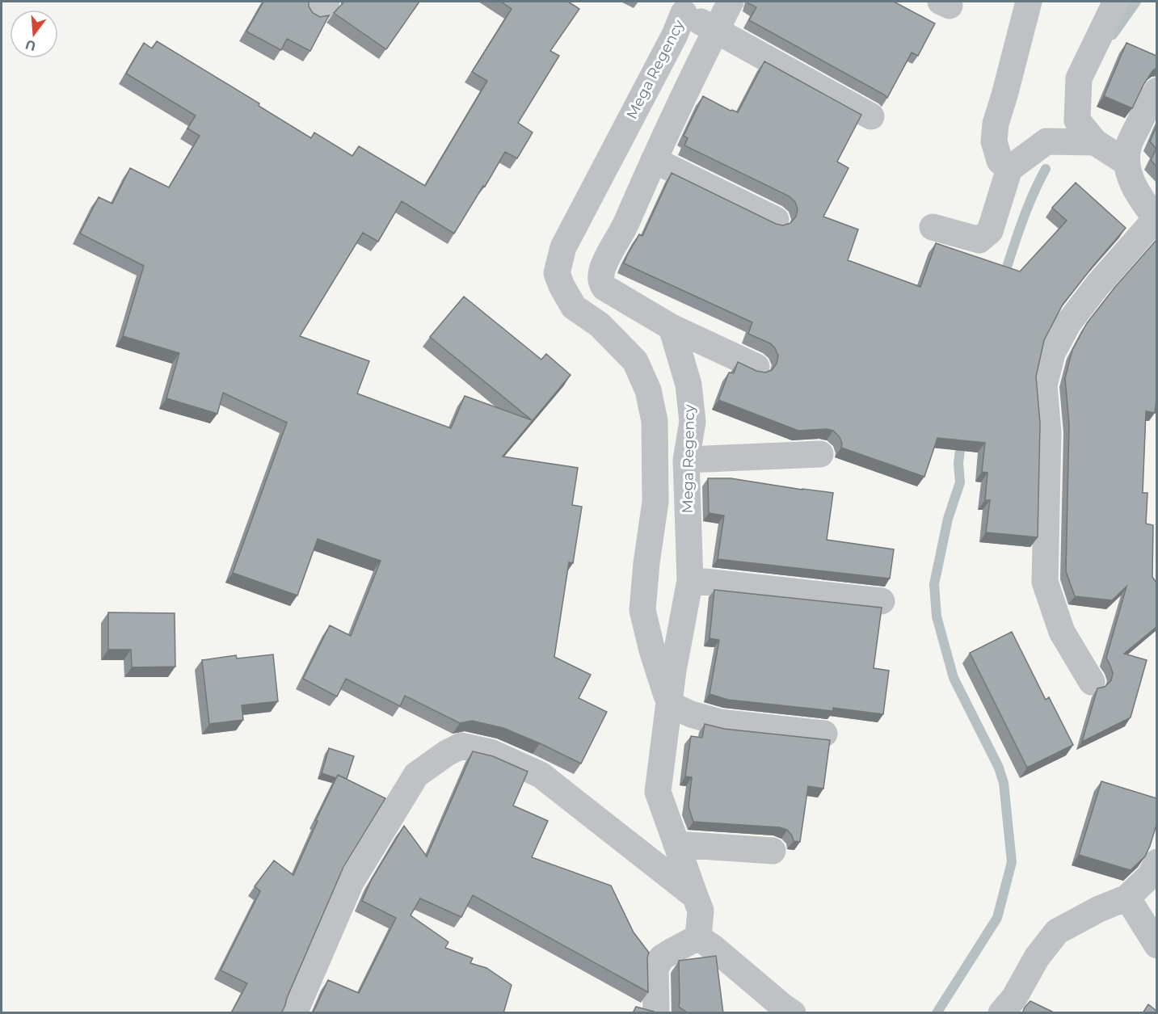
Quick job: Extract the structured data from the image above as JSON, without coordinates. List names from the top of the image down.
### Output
{
  "streets": {
    "street": ["Mega Regency"]
  },
  "north": "bottom"
}
